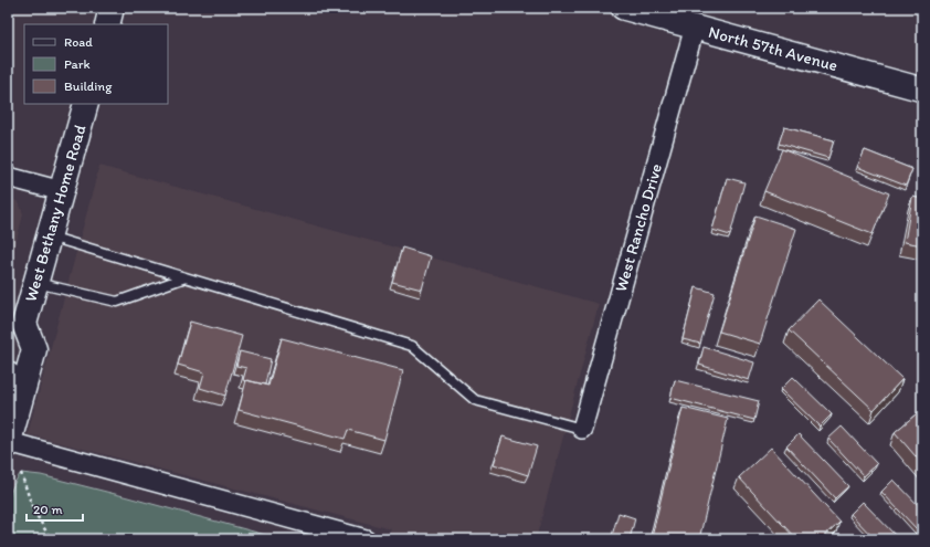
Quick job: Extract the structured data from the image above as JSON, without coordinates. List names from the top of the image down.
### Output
{
  "streets": {
    "main road": ["West Bethany Home Road"],
    "street": ["North 57th Avenue", "West Rancho Drive"]
  },
  "crossings": [
    ["North 57th Avenue", "West Rancho Drive"]
  ],
  "legend": ["Road", "Park", "Building"],
  "scale_bar": "20 m"
}
